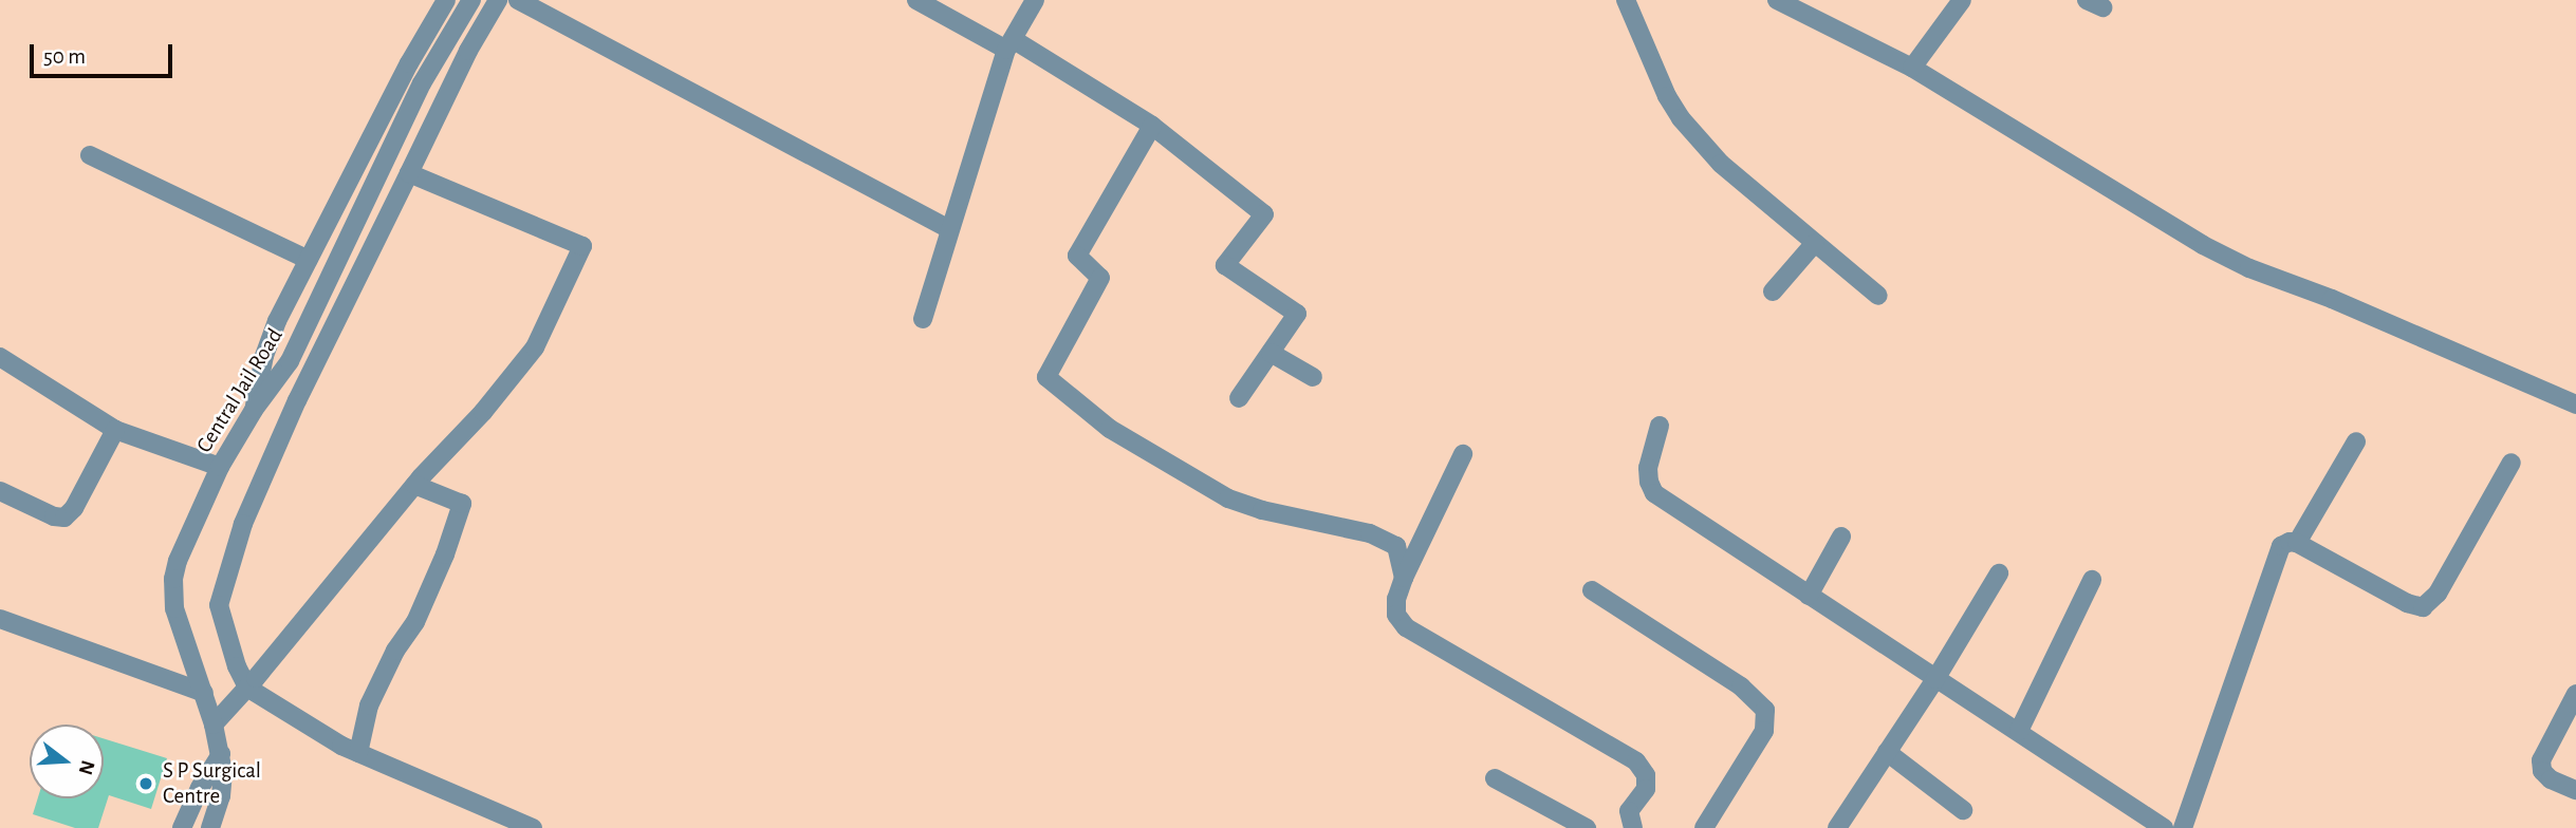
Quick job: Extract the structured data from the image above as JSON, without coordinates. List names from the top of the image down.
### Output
{
  "streets": {
    "street": ["Central Jail Road"]
  },
  "places": ["S P Surgical Centre"],
  "scale_bar": "50 m",
  "north": "right"
}
